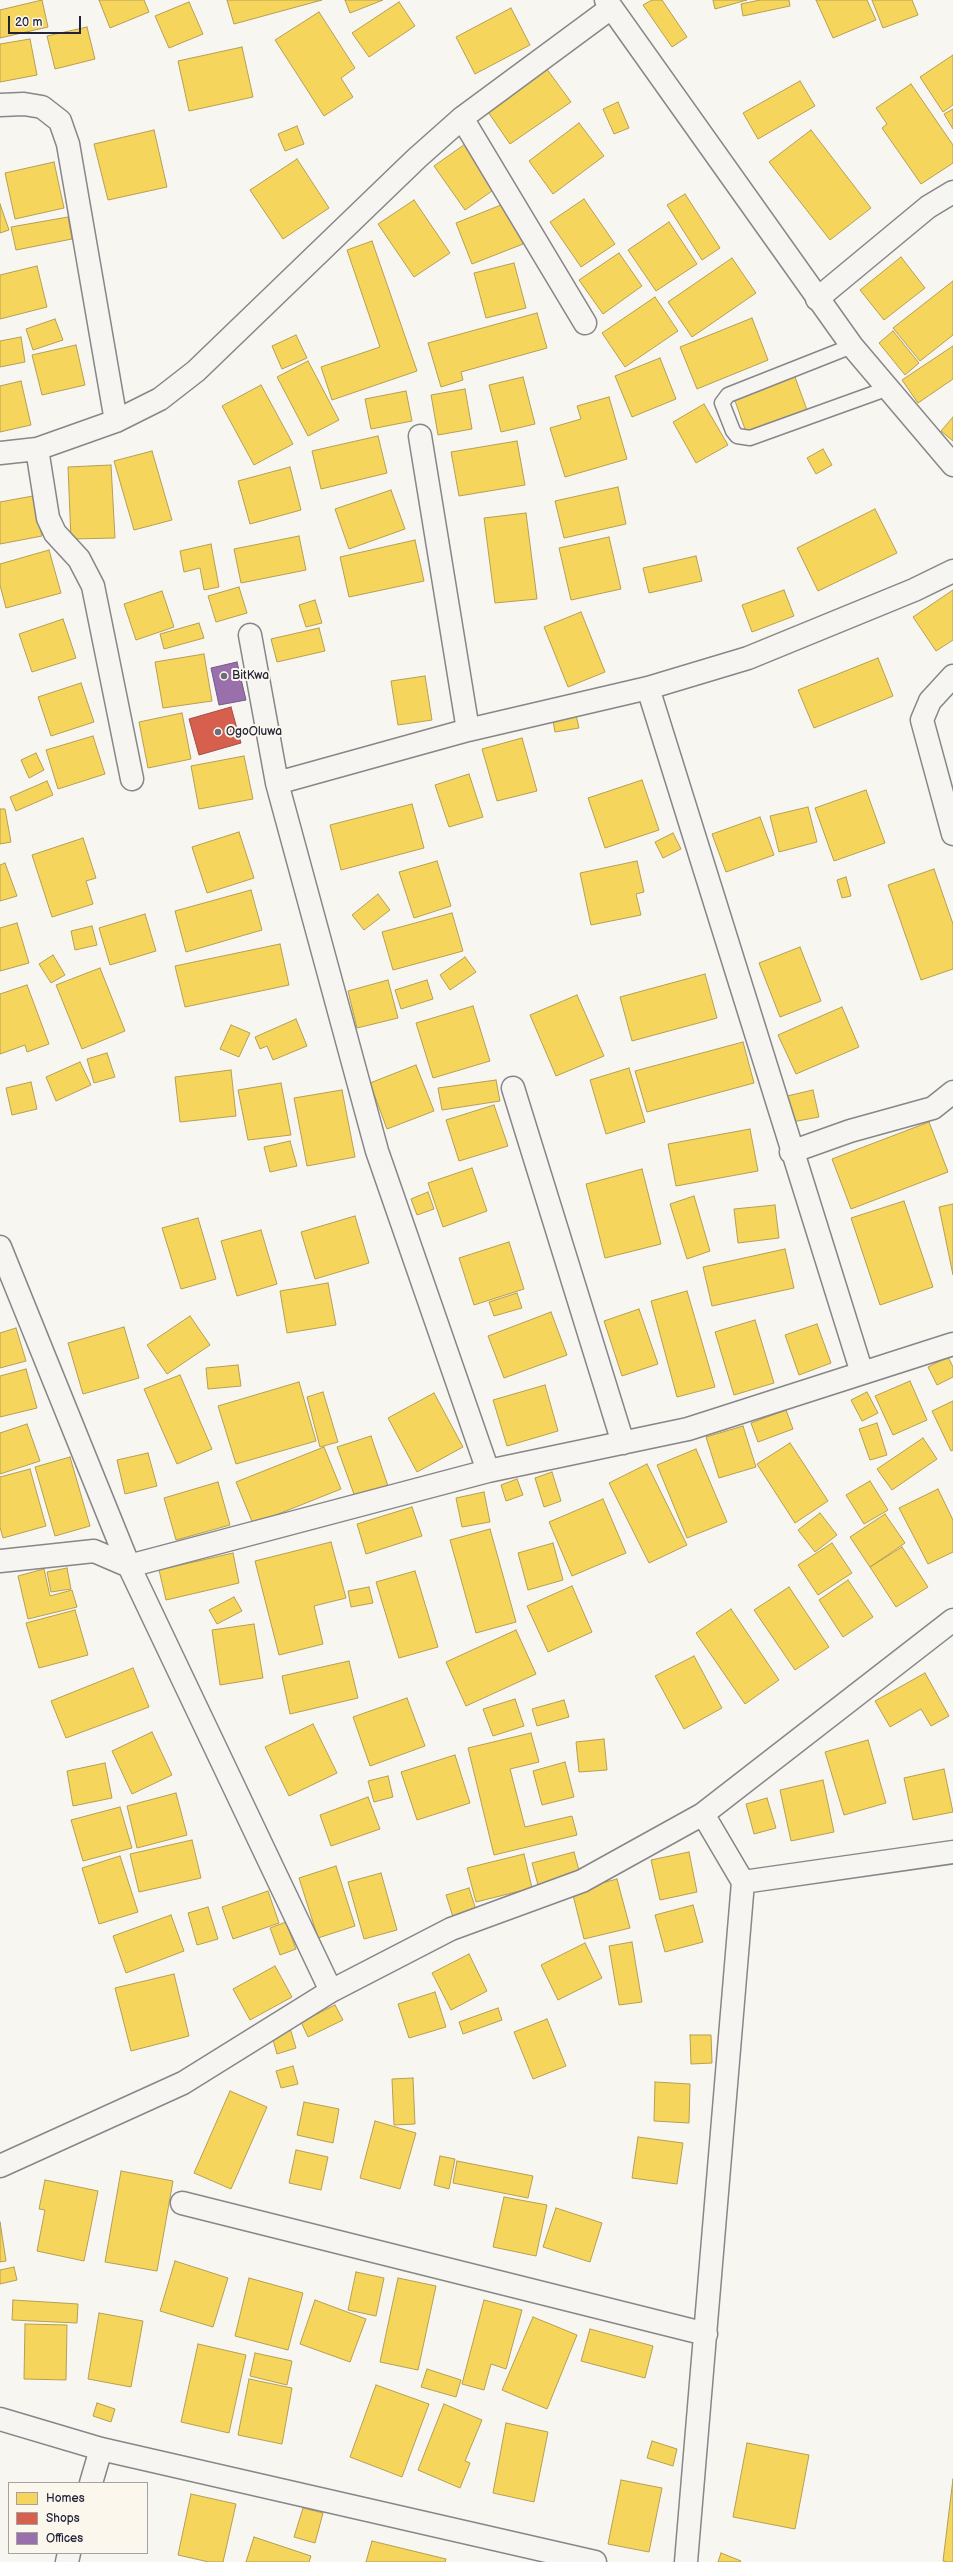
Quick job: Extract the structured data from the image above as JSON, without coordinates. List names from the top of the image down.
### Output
{
  "places": ["BitKwa", "OgoOluwa"],
  "legend": ["Homes", "Shops", "Offices"],
  "scale_bar": "20 m"
}
